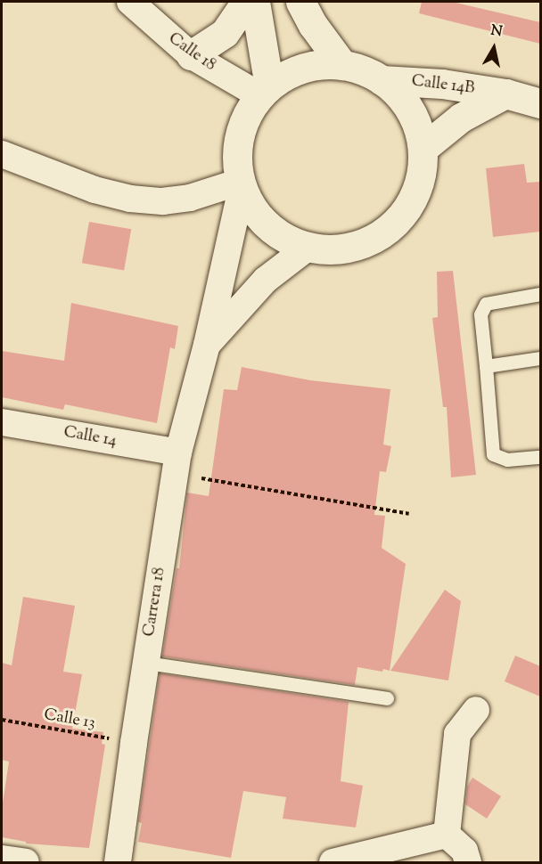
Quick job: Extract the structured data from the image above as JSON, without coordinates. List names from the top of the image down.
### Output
{
  "streets": {
    "street": [
      "Calle 18",
      "Calle 14B",
      "Calle 14",
      "Carrera 18"
    ],
    "path": ["Calle 13"]
  },
  "crossings": [
    ["Calle 18", "Calle 14B"],
    ["Calle 18", "Carrera 18"],
    ["Calle 14B", "Carrera 18"],
    ["Calle 14", "Carrera 18"],
    ["Carrera 18", "Calle 13"]
  ],
  "north": "top"
}
